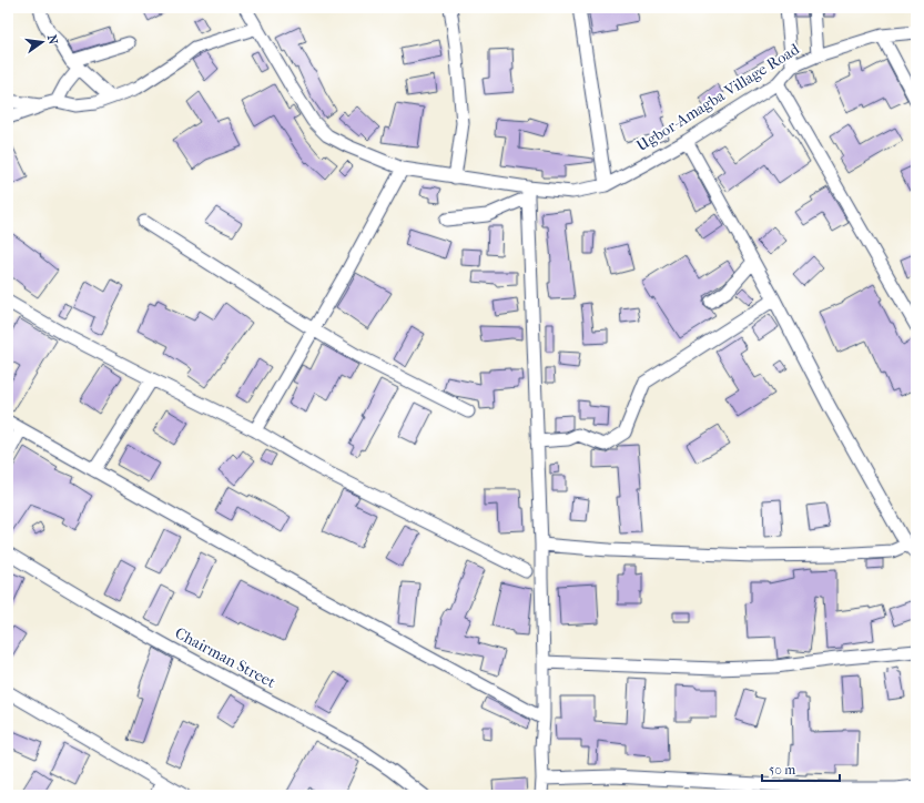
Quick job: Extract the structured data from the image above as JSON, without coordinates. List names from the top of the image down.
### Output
{
  "streets": {
    "street": ["Ugbor-Amagba Village Road", "Chairman Street"]
  },
  "scale_bar": "50 m",
  "north": "right"
}
